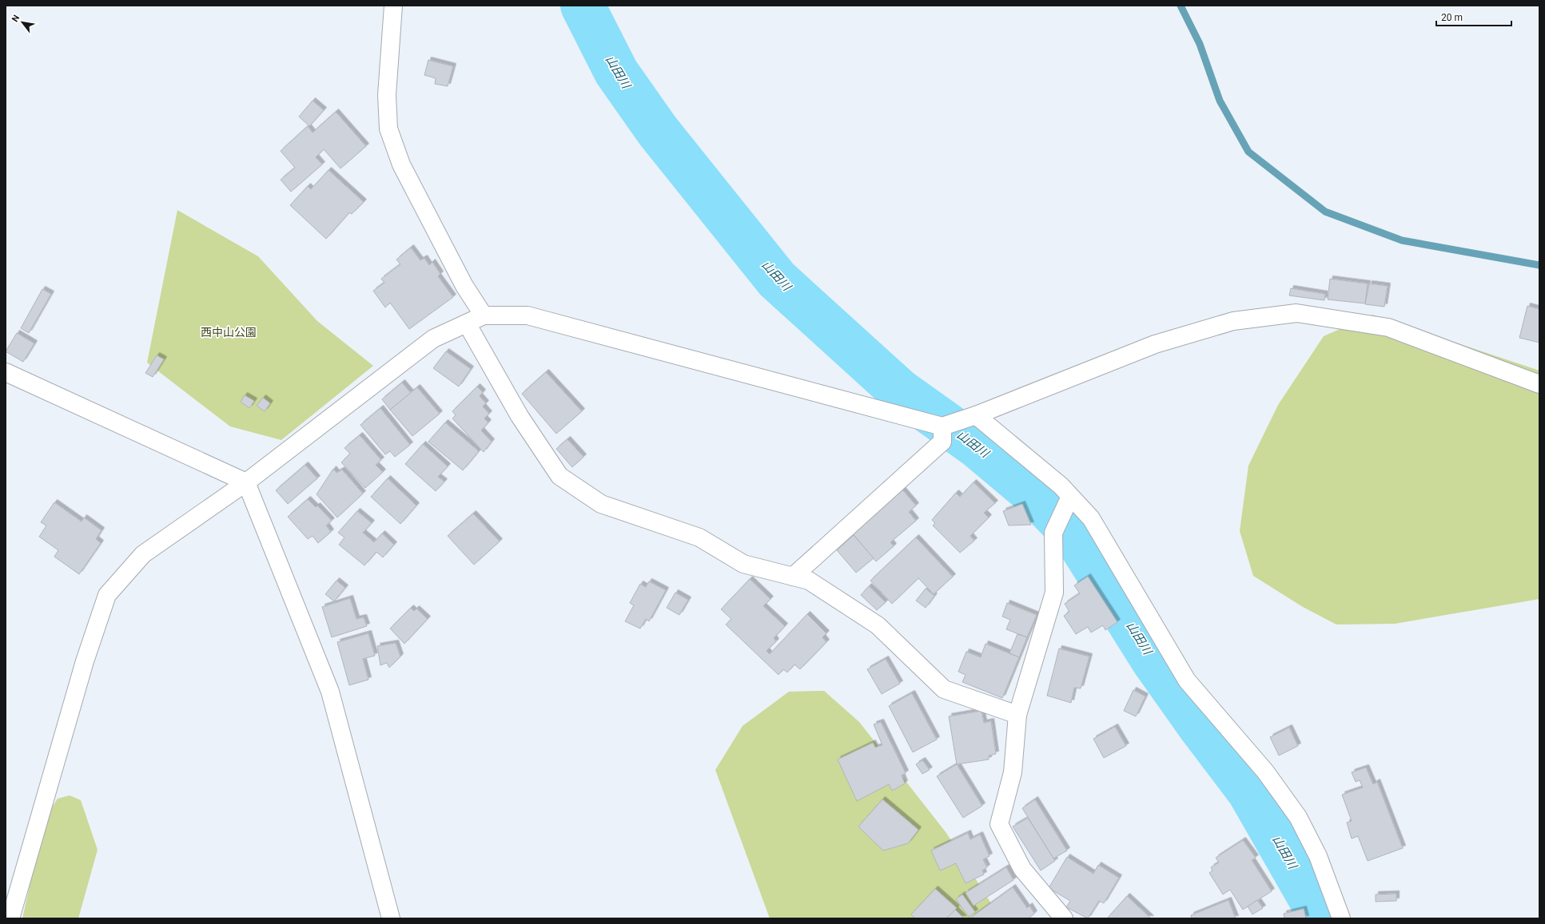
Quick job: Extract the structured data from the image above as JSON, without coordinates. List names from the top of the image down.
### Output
{
  "water": ["山田川"],
  "parks": ["西中山公園"],
  "scale_bar": "20 m",
  "north": "top left"
}
